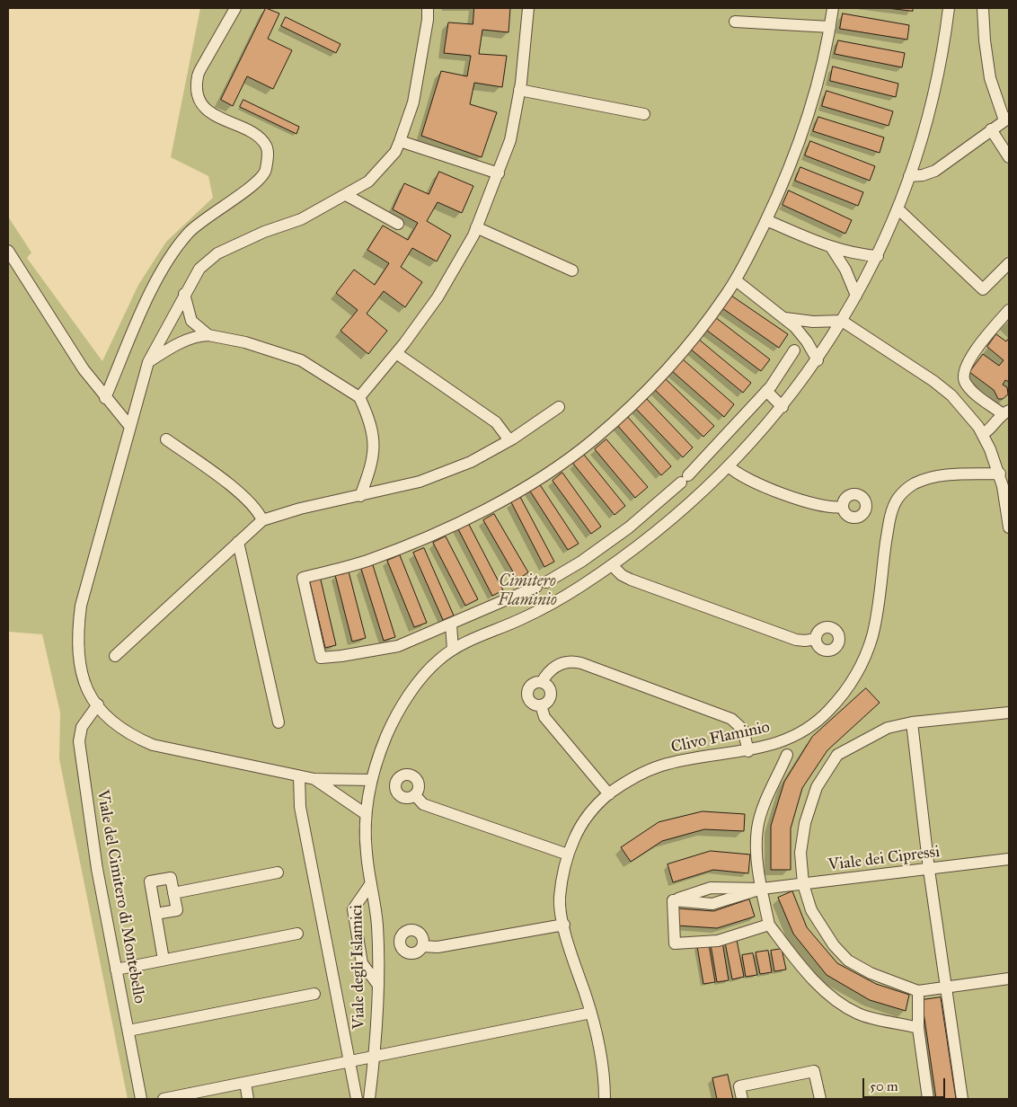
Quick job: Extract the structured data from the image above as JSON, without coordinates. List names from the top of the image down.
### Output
{
  "streets": {
    "lane": [
      "Clivo Flaminio",
      "Viale dei Cipressi",
      "Viale del Cimitero di Montebello",
      "Viale degli Islamici"
    ]
  },
  "parks": ["Cimitero Flaminio"],
  "scale_bar": "50 m"
}
